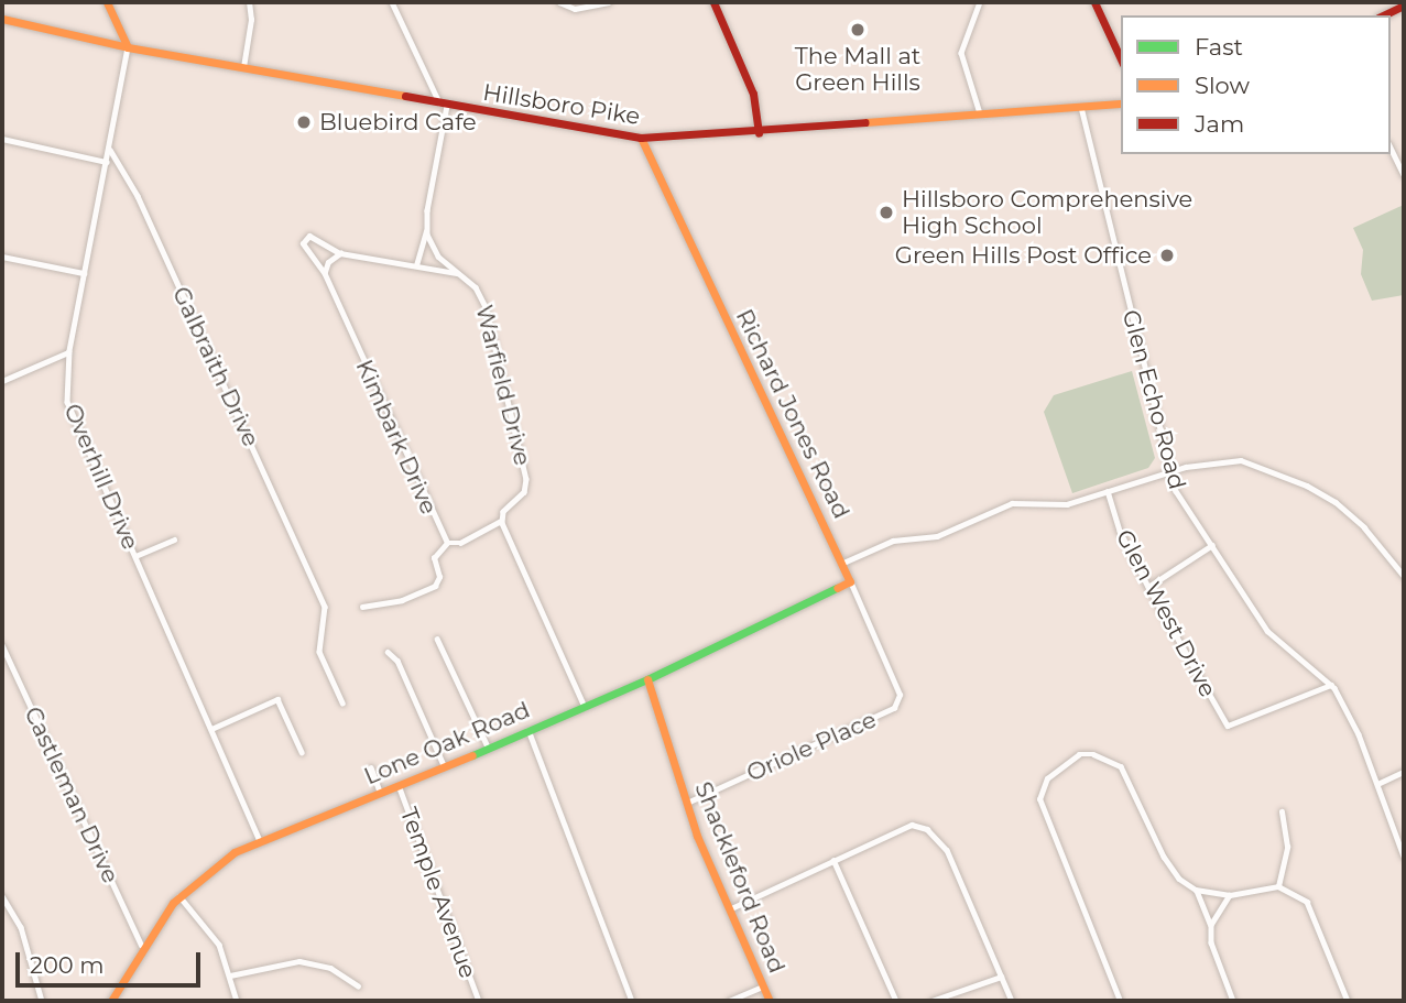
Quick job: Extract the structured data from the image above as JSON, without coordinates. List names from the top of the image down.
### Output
{
  "streets": {
    "street": [
      "Hillsboro Pike",
      "Galbraith Drive",
      "Warfield Drive",
      "Glen Echo Road",
      "Richard Jones Road",
      "Kimbark Drive",
      "Overhill Drive",
      "Glen West Drive",
      "Lone Oak Road",
      "Oriole Place",
      "Castleman Drive",
      "Shackleford Road",
      "Temple Avenue"
    ]
  },
  "crossings": [
    ["Hillsboro Pike", "Glen Echo Road"],
    ["Hillsboro Pike", "Richard Jones Road"],
    ["Hillsboro Pike", "Overhill Drive"],
    ["Galbraith Drive", "Overhill Drive"],
    ["Warfield Drive", "Kimbark Drive"],
    ["Glen Echo Road", "Glen West Drive"],
    ["Richard Jones Road", "Lone Oak Road"],
    ["Richard Jones Road", "Oriole Place"],
    ["Overhill Drive", "Lone Oak Road"],
    ["Lone Oak Road", "Castleman Drive"],
    ["Lone Oak Road", "Shackleford Road"],
    ["Lone Oak Road", "Temple Avenue"],
    ["Oriole Place", "Shackleford Road"]
  ],
  "places": [
    "The Mall at Green Hills",
    "Bluebird Cafe",
    "Hillsboro Comprehensive High School",
    "Green Hills Post Office"
  ],
  "legend": ["Fast", "Slow", "Jam"],
  "scale_bar": "200 m"
}
